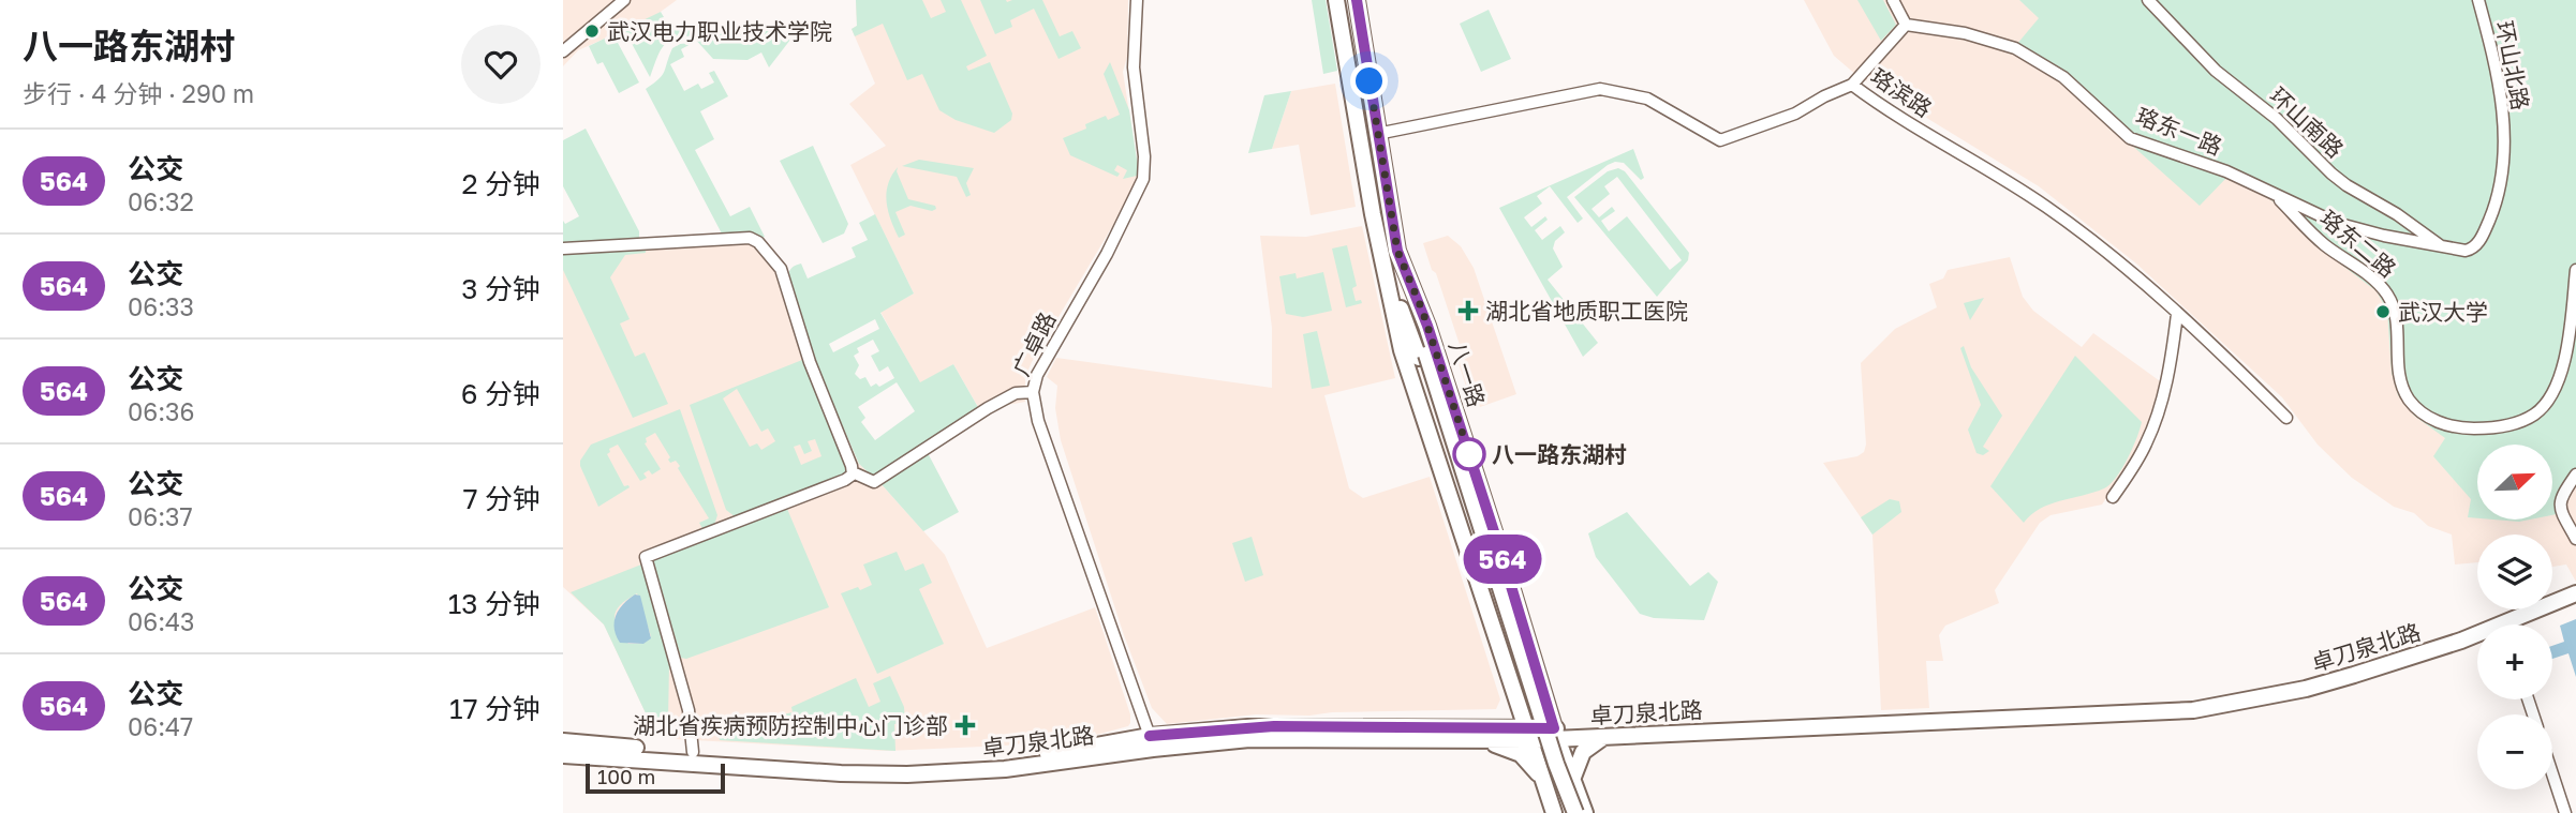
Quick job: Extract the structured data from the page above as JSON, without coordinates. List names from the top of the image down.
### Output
{
  "streets": {
    "street": [
      "环山北路",
      "珞滨路",
      "环山南路",
      "珞东一路",
      "珞东二路",
      "广卓路",
      "八一路",
      "卓刀泉北路"
    ]
  },
  "crossings": [
    ["环山北路", "环山南路"],
    ["环山北路", "珞东一路"],
    ["珞滨路", "八一路"],
    ["环山南路", "珞东一路"],
    ["珞东一路", "珞东二路"],
    ["广卓路", "卓刀泉北路"],
    ["八一路", "卓刀泉北路"]
  ],
  "places": {
    "other": ["武汉电力职业技术学院", "武汉大学", "八一路东湖村"],
    "health": ["湖北省地质职工医院", "湖北省疾病预防控制中心门诊部"]
  },
  "lines": ["bus line 564"],
  "scale_bar": "100 m",
  "north": "top right",
  "page": {
    "heading": ["八一路东湖村", "步行 · 4 分钟 · 290 m"],
    "on_map": "564",
    "list": [
      {
        "mark": "564",
        "name": "公交",
        "note": "06:32",
        "value": "2 分钟"
      },
      {
        "mark": "564",
        "name": "公交",
        "note": "06:33",
        "value": "3 分钟"
      },
      {
        "mark": "564",
        "name": "公交",
        "note": "06:36",
        "value": "6 分钟"
      },
      {
        "mark": "564",
        "name": "公交",
        "note": "06:37",
        "value": "7 分钟"
      },
      {
        "mark": "564",
        "name": "公交",
        "note": "06:43",
        "value": "13 分钟"
      },
      {
        "mark": "564",
        "name": "公交",
        "note": "06:47",
        "value": "17 分钟"
      }
    ],
    "map_buttons": ["+", "−"],
    "scale": "100 m"
  }
}
